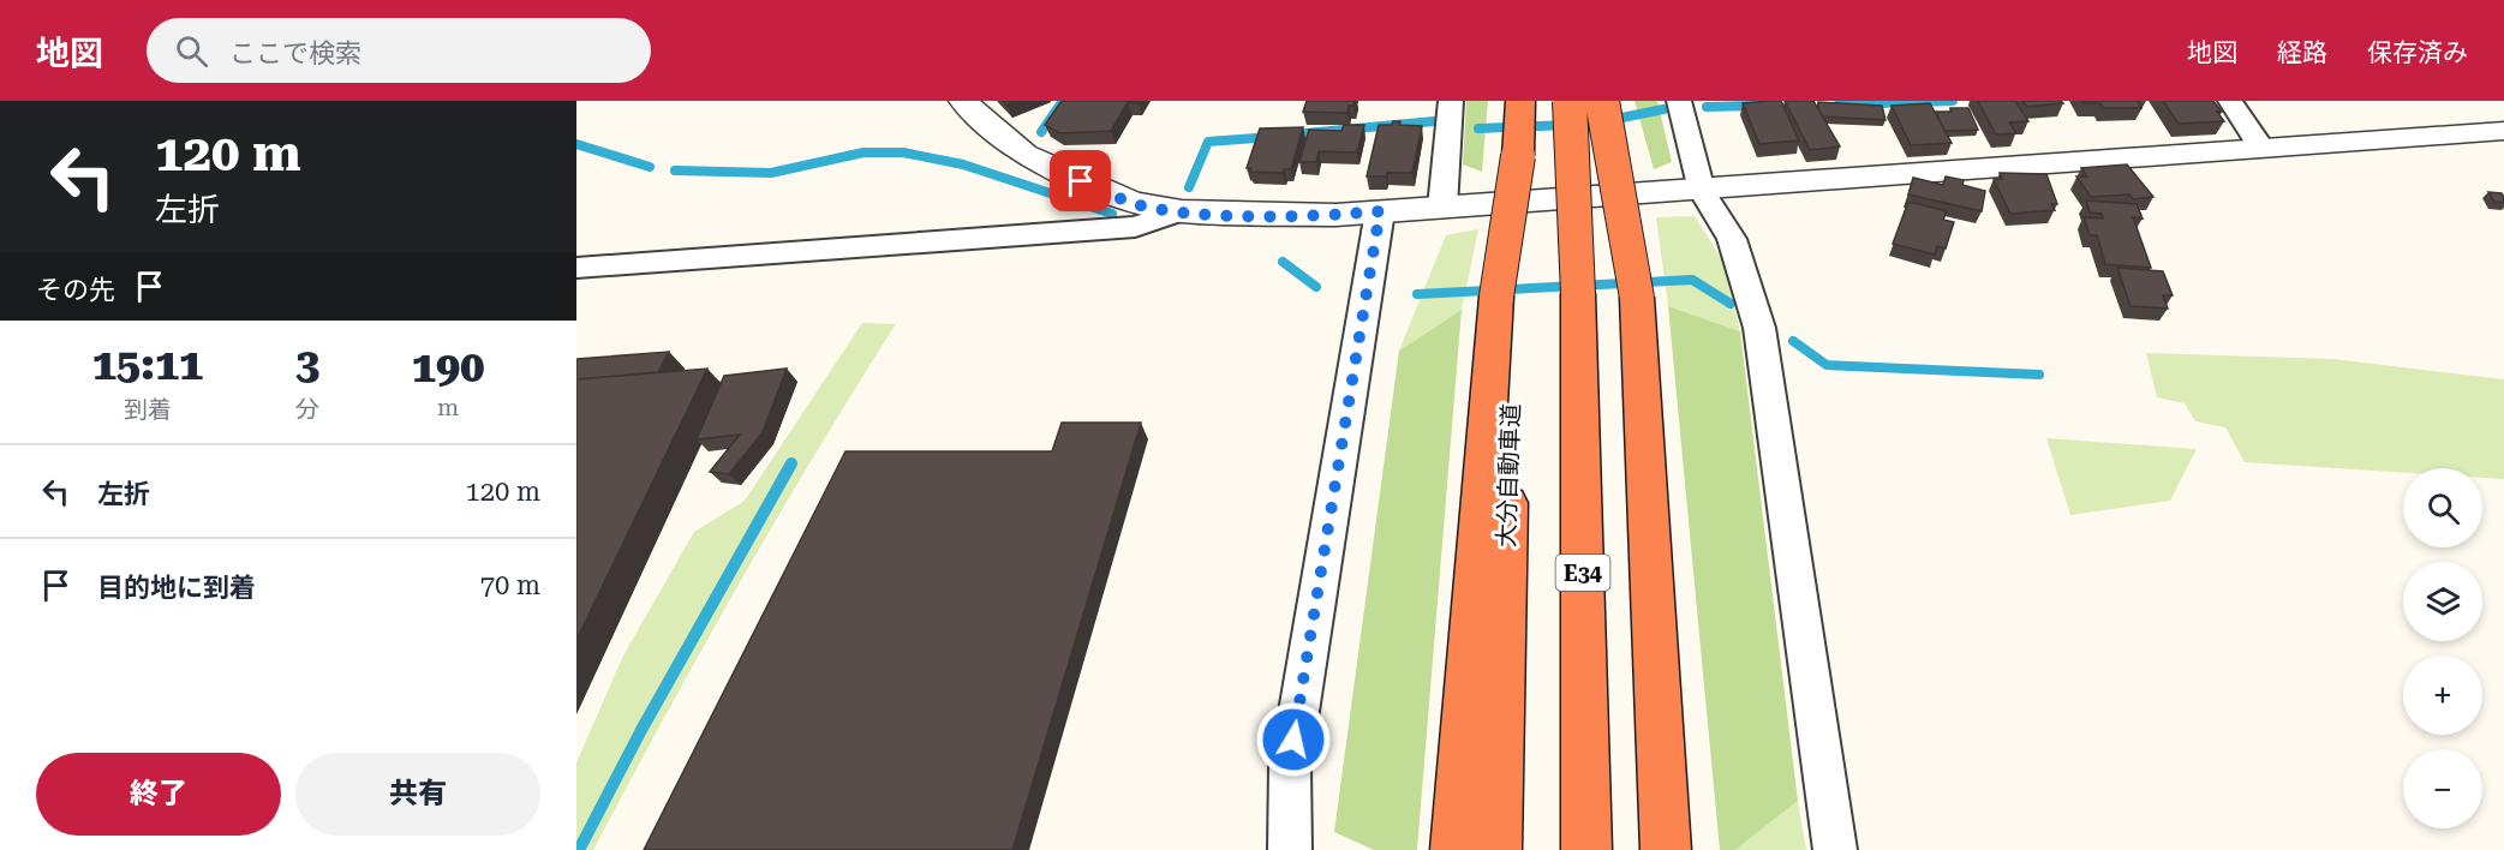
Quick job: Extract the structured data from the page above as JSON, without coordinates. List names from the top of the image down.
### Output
{
  "streets": {
    "highway": ["大分自動車道", "E34"]
  },
  "page": {
    "header": "地図",
    "search": "ここで検索",
    "nav": ["地図", "経路", "保存済み"],
    "turn": ["120 m", "左折"],
    "then": "その先",
    "eta": [
      "15:11",
      "到着",
      "3",
      "分",
      "190",
      "m"
    ],
    "list": [
      {
        "name": "左折",
        "value": "120 m"
      },
      {
        "name": "目的地に到着",
        "value": "70 m"
      }
    ],
    "map_buttons": ["+", "−"],
    "buttons": ["終了", "共有"]
  }
}
